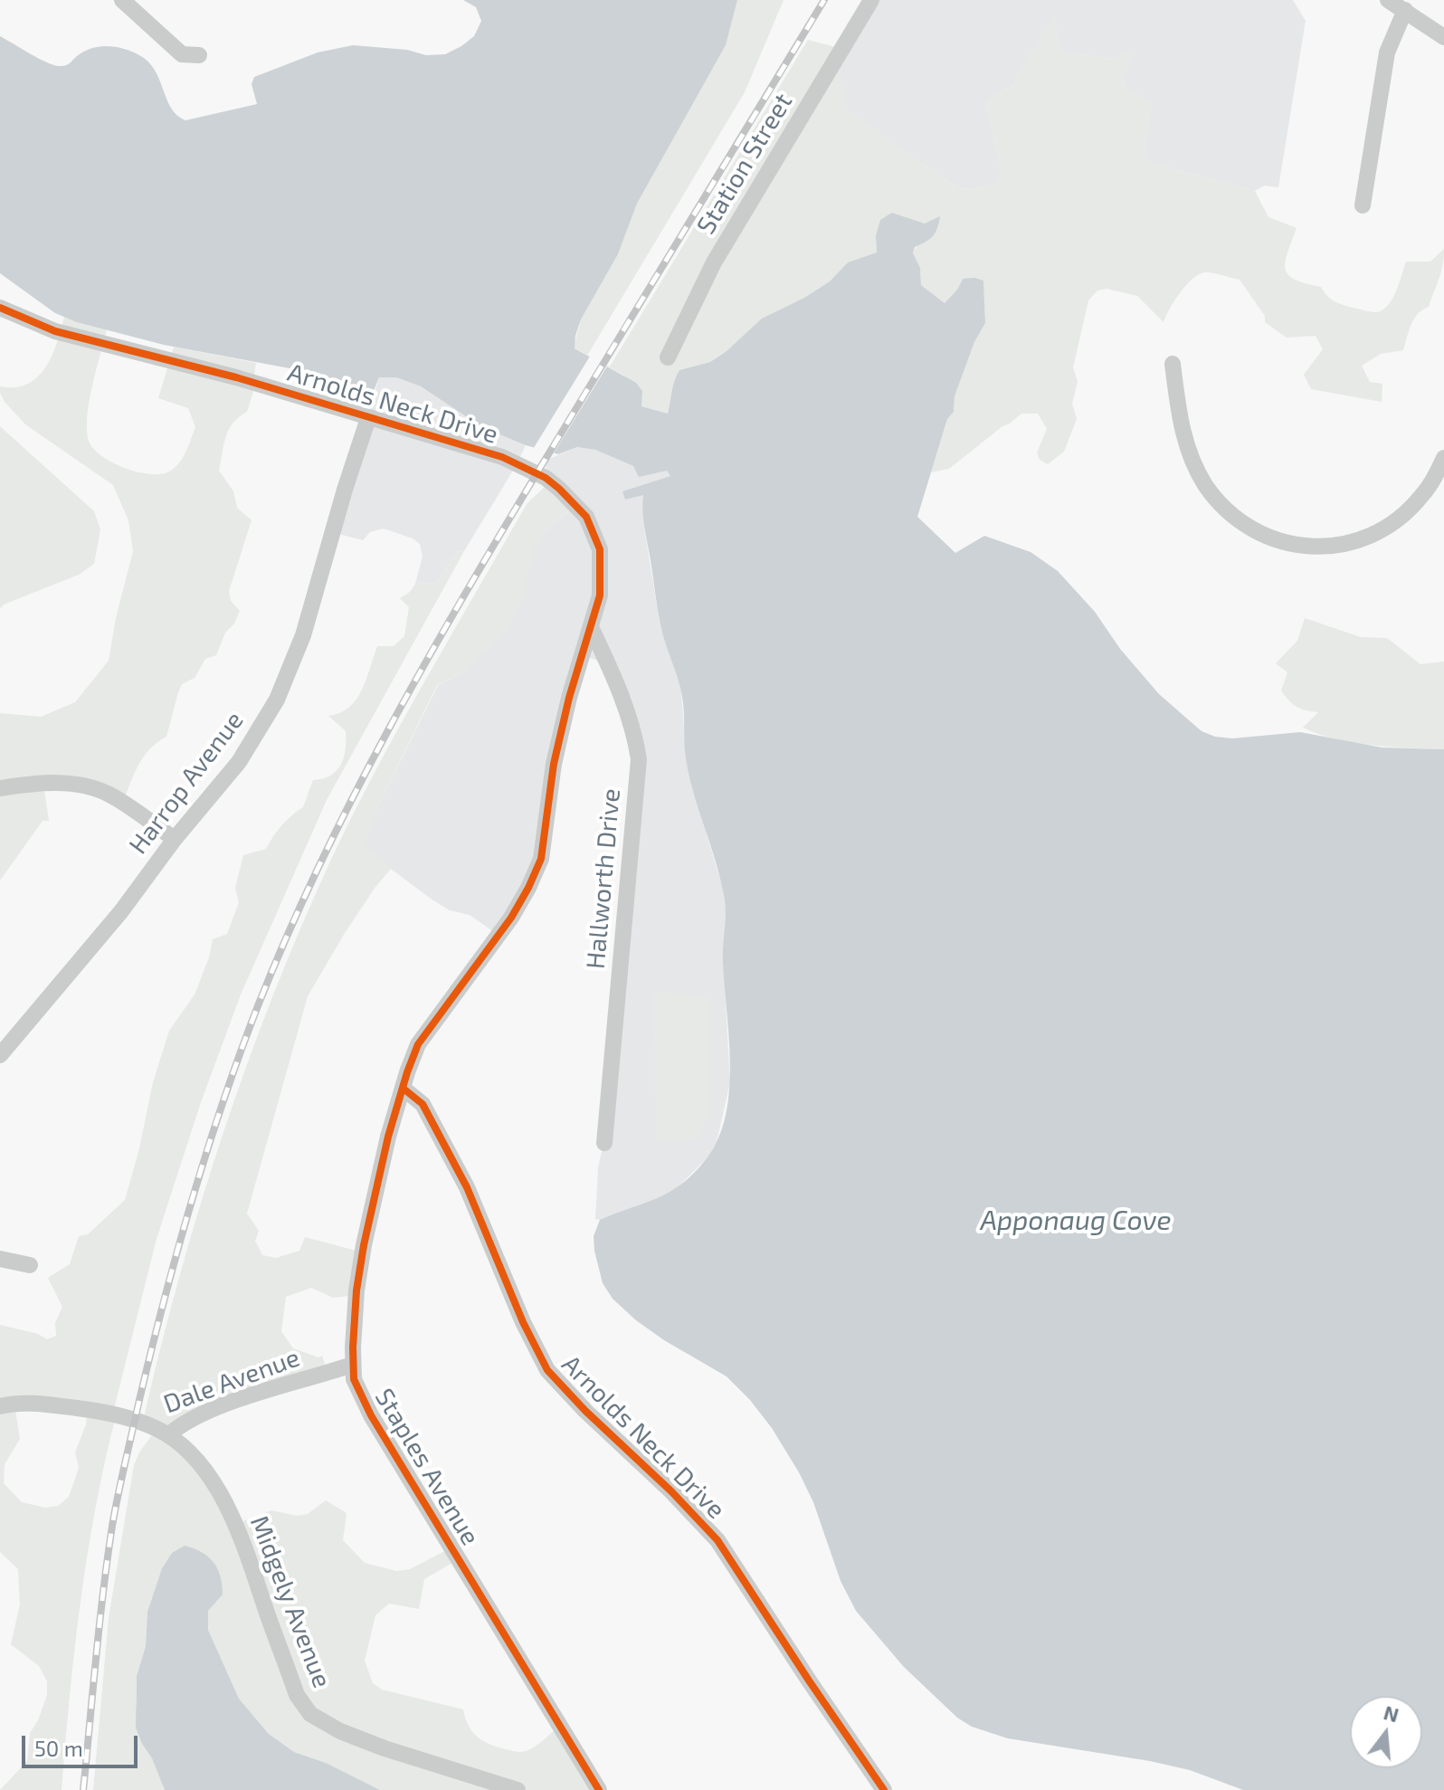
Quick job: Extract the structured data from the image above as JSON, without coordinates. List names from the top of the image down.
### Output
{
  "streets": {
    "street": [
      "Station Street",
      "Arnolds Neck Drive",
      "Harrop Avenue",
      "Hallworth Drive",
      "Dale Avenue",
      "Staples Avenue",
      "Midgely Avenue"
    ]
  },
  "crossings": [
    ["Arnolds Neck Drive", "Harrop Avenue"],
    ["Arnolds Neck Drive", "Hallworth Drive"],
    ["Arnolds Neck Drive", "Staples Avenue"],
    ["Dale Avenue", "Staples Avenue"],
    ["Dale Avenue", "Midgely Avenue"]
  ],
  "water": ["Apponaug Cove"],
  "scale_bar": "50 m",
  "north": "top"
}
